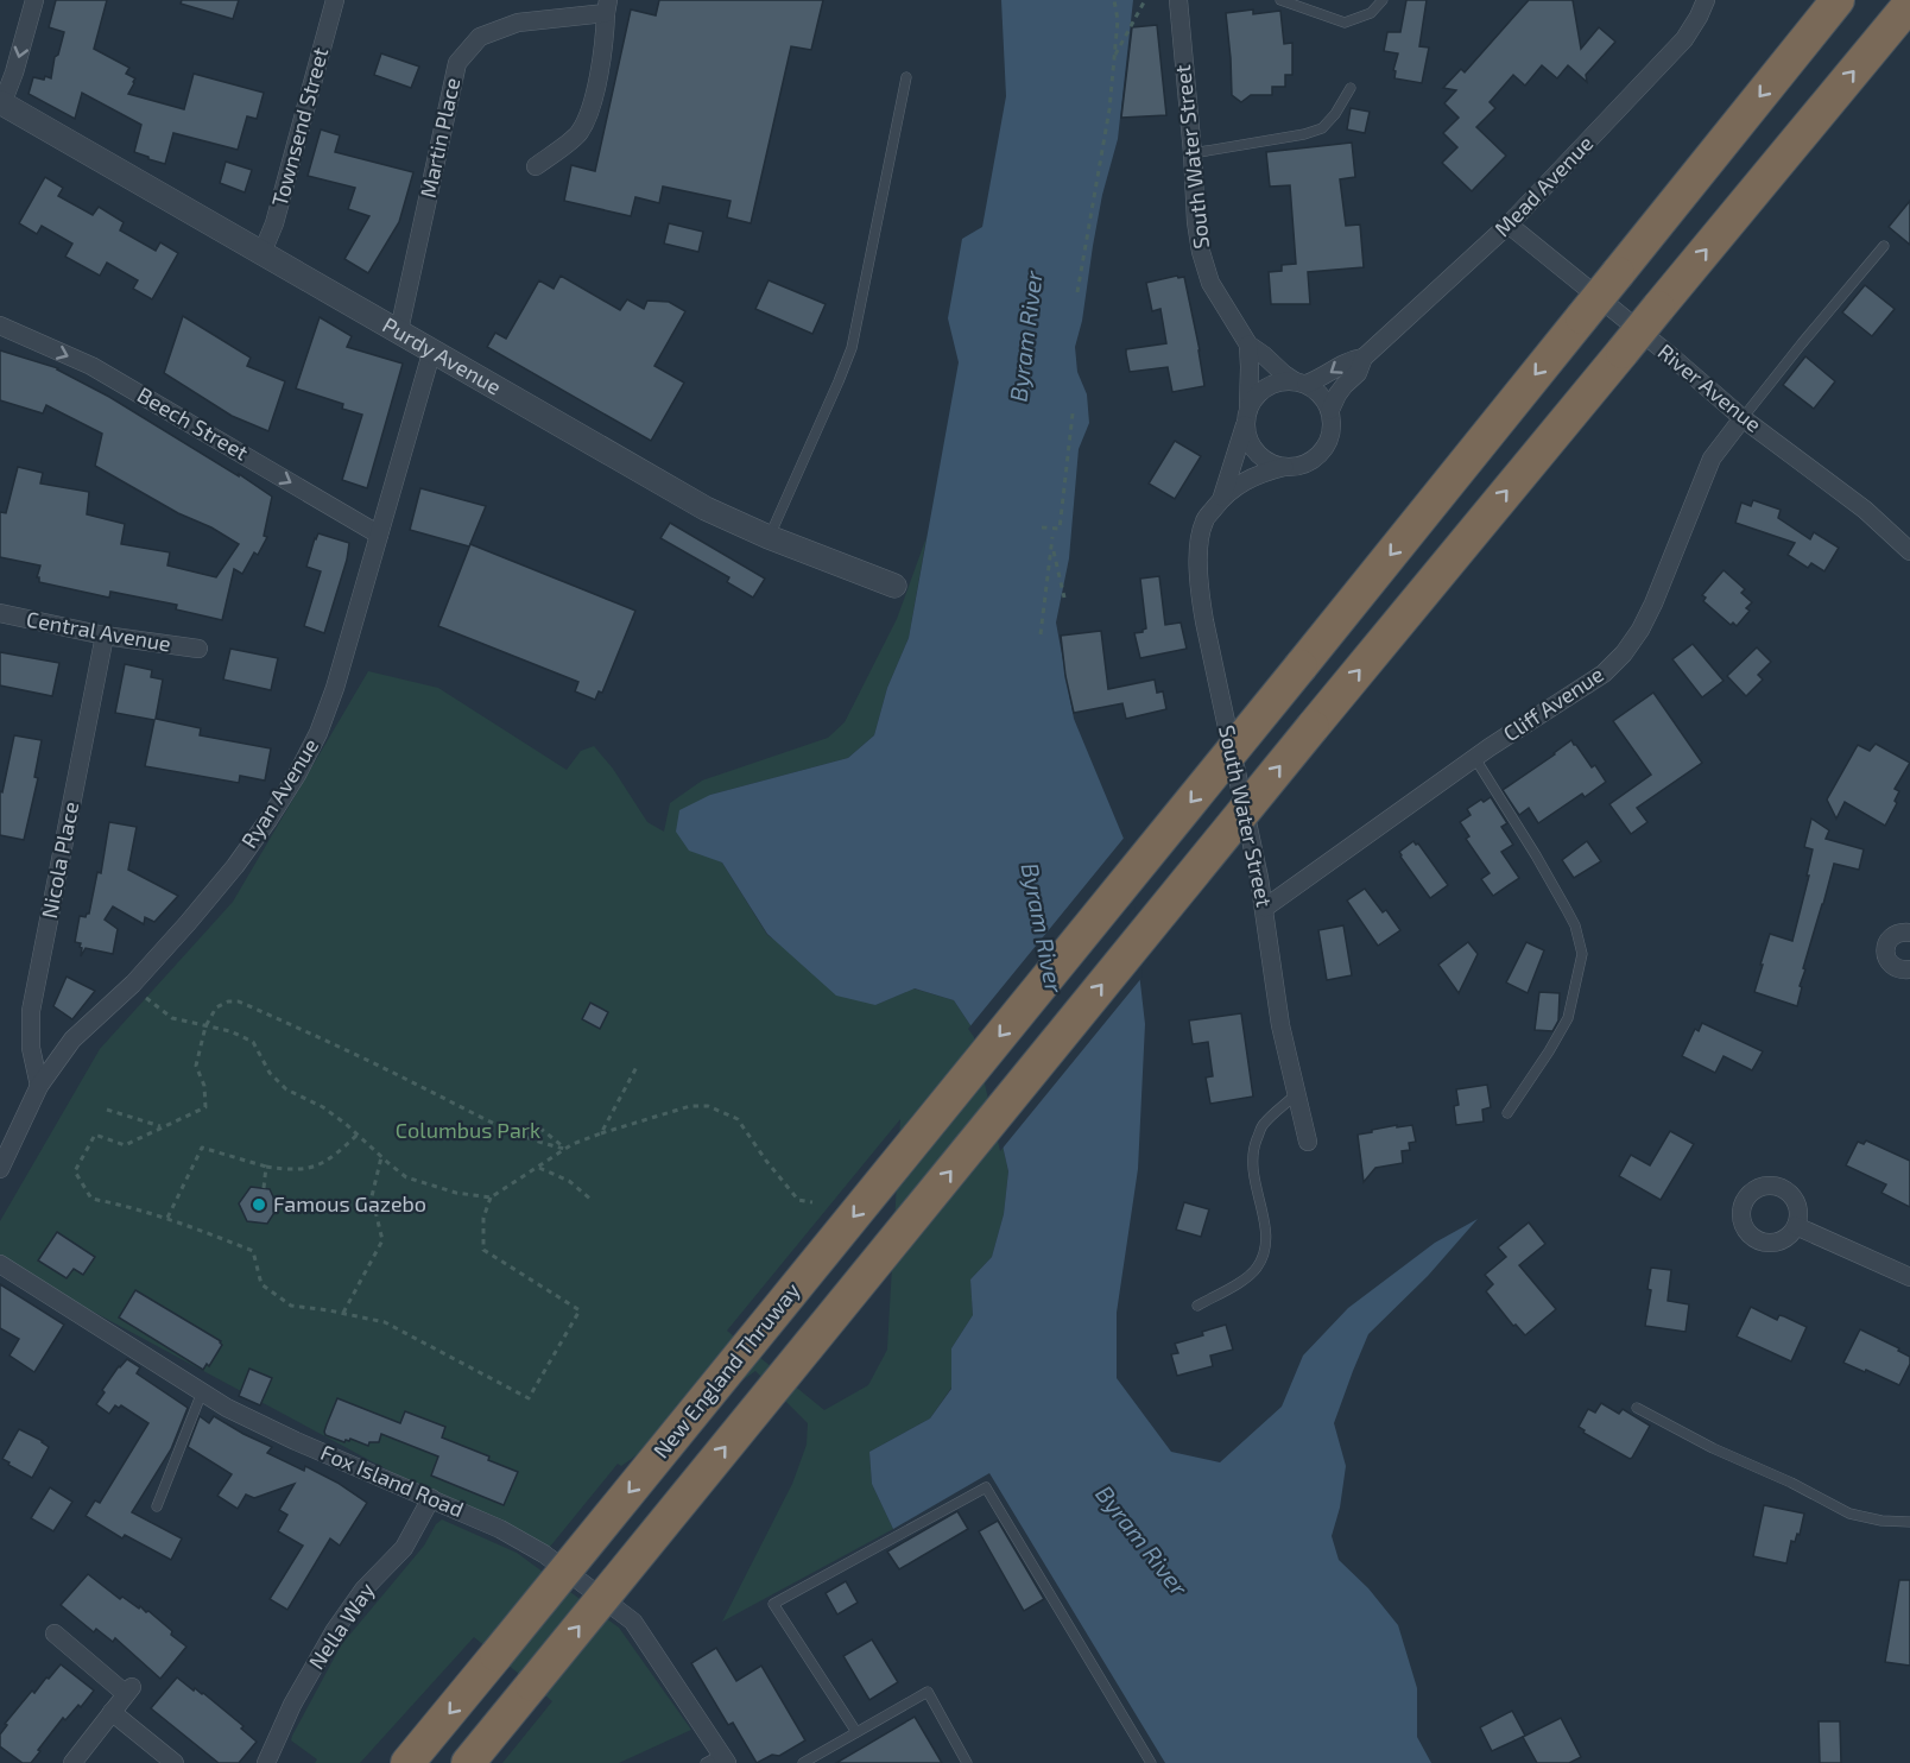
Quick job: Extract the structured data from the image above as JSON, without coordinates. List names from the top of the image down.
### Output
{
  "streets": {
    "highway": ["New England Thruway"],
    "street": [
      "Townsend Street",
      "Martin Place",
      "South Water Street",
      "Mead Avenue",
      "Purdy Avenue",
      "River Avenue",
      "Beech Street",
      "Central Avenue",
      "Cliff Avenue",
      "Ryan Avenue",
      "Nicola Place",
      "Fox Island Road",
      "Nella Way"
    ]
  },
  "crossings": [
    ["Townsend Street", "Purdy Avenue"],
    ["Martin Place", "Purdy Avenue"],
    ["South Water Street", "Mead Avenue"],
    ["South Water Street", "Cliff Avenue"],
    ["Mead Avenue", "River Avenue"],
    ["Purdy Avenue", "Ryan Avenue"],
    ["River Avenue", "Cliff Avenue"],
    ["Beech Street", "Ryan Avenue"],
    ["Central Avenue", "Nicola Place"],
    ["Ryan Avenue", "Nicola Place"],
    ["Fox Island Road", "Nella Way"]
  ],
  "one_way": ["Beech Street"],
  "water": ["Byram River"],
  "parks": ["Columbus Park"],
  "places": ["Famous Gazebo"]
}
